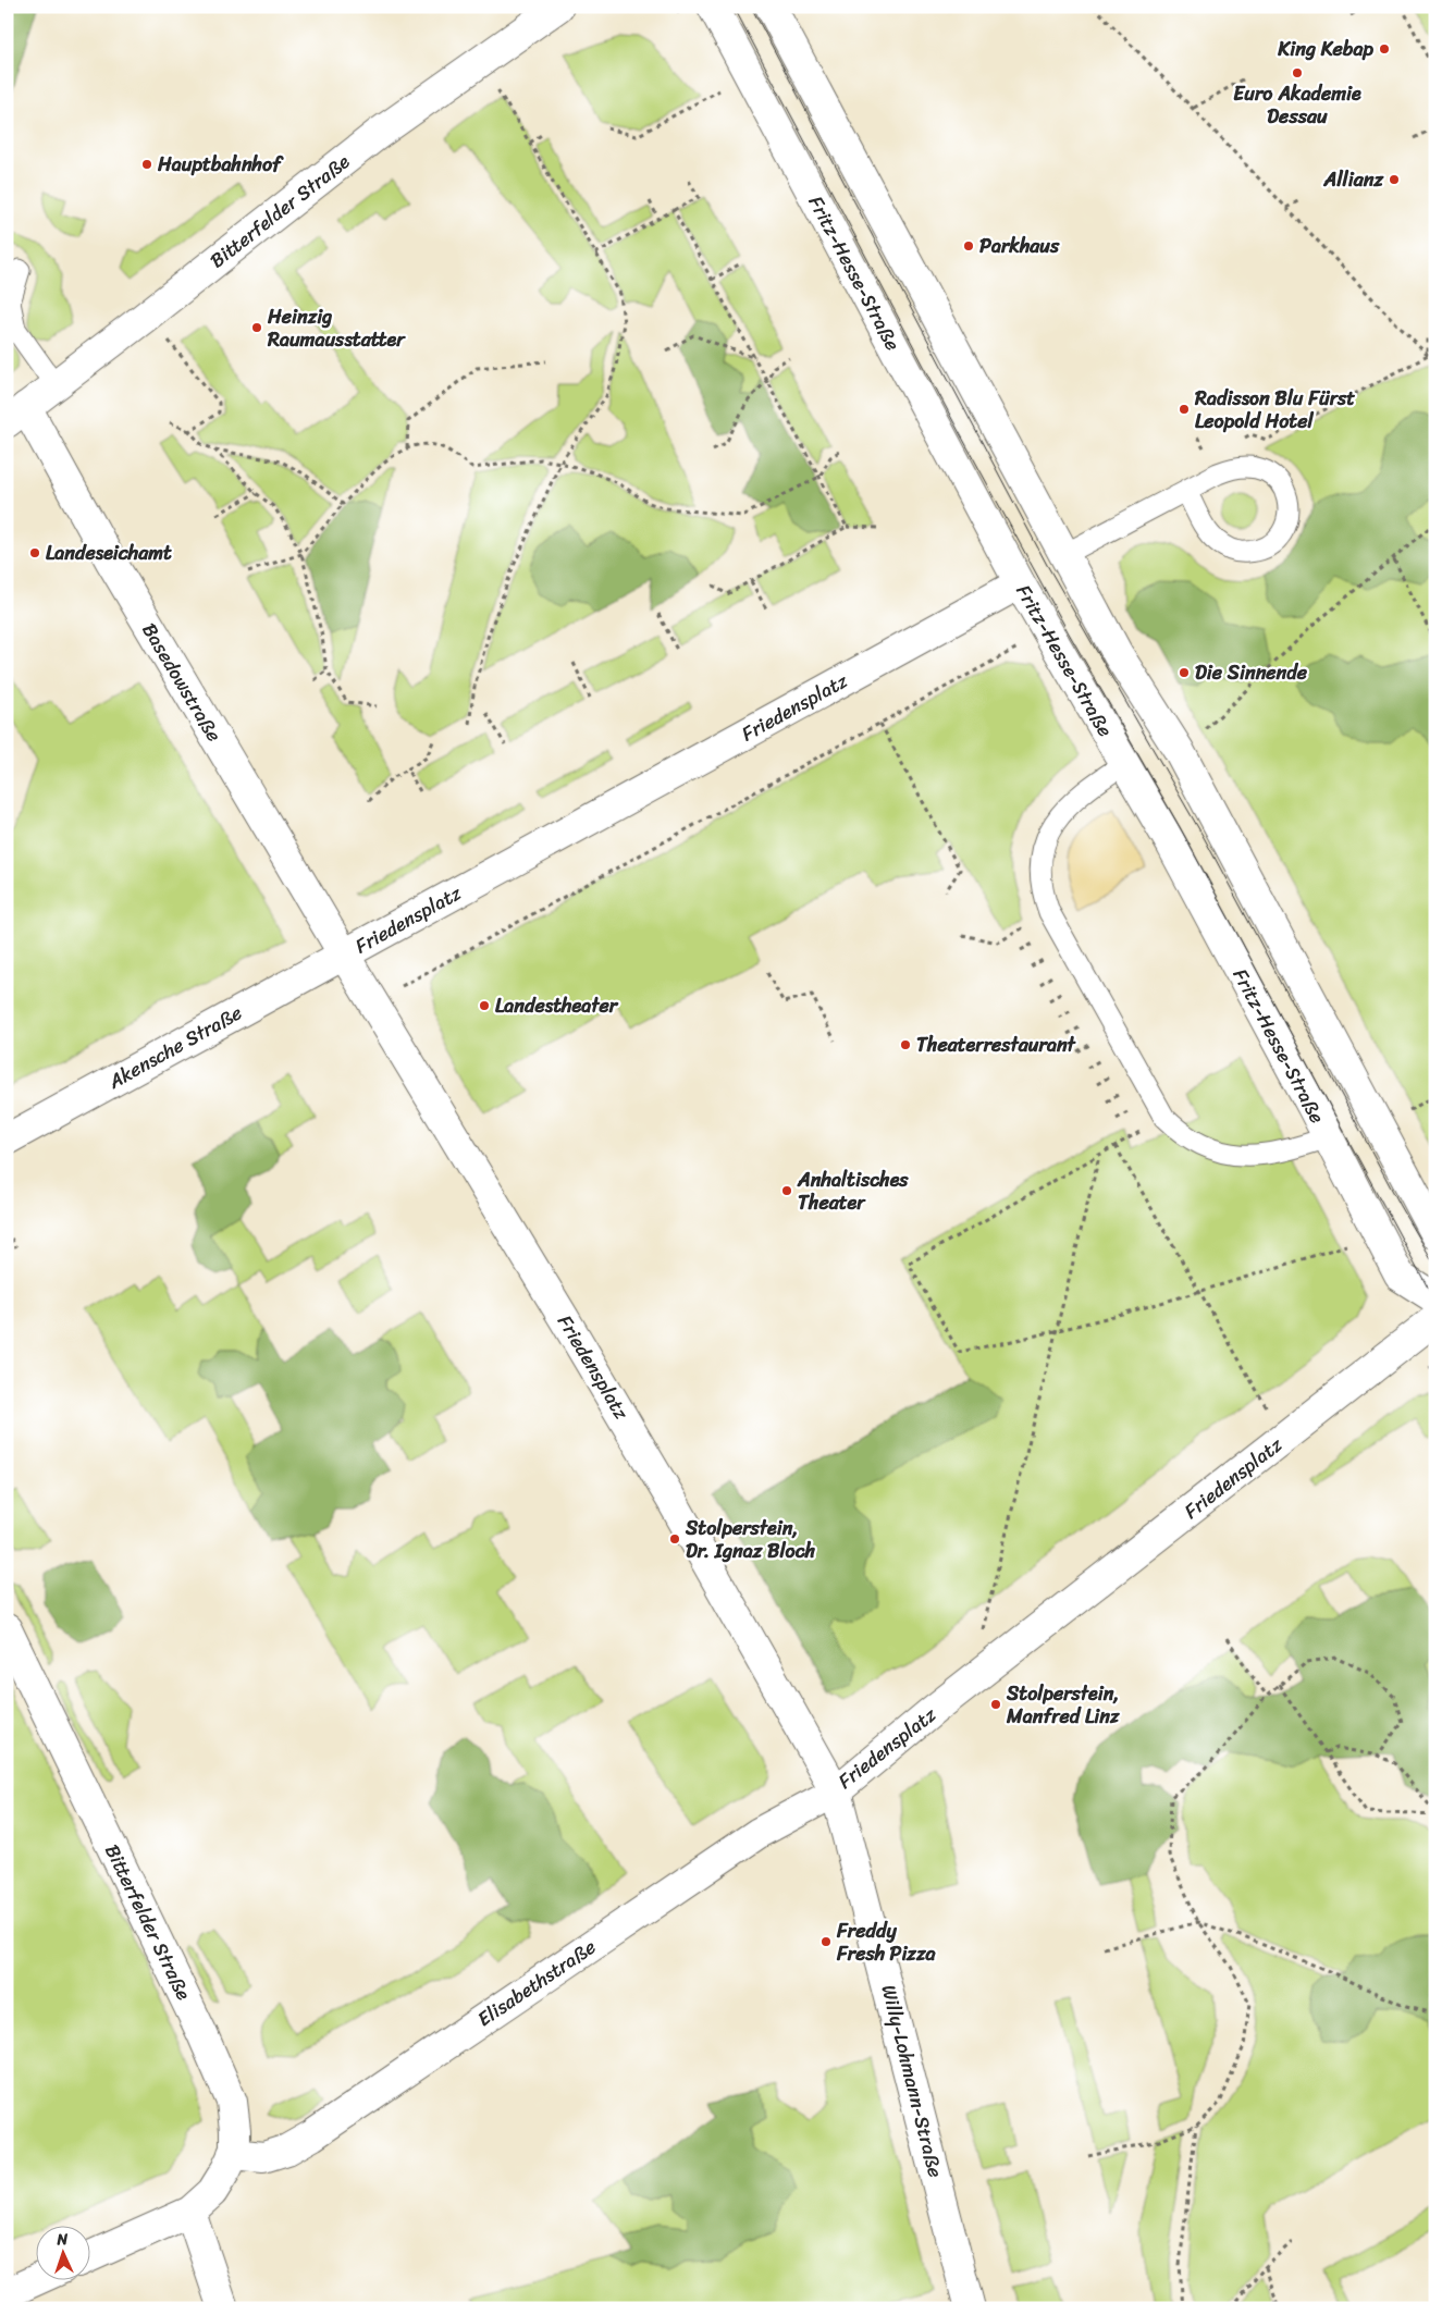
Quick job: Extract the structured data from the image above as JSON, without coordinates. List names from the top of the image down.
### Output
{
  "streets": {
    "street": [
      "Bitterfelder Straße",
      "Fritz-Hesse-Straße",
      "Basedowstraße",
      "Friedensplatz",
      "Akensche Straße",
      "Elisabethstraße",
      "Willy-Lohmann-Straße"
    ]
  },
  "crossings": [
    ["Bitterfelder Straße", "Basedowstraße"],
    ["Bitterfelder Straße", "Elisabethstraße"],
    ["Fritz-Hesse-Straße", "Friedensplatz"],
    ["Basedowstraße", "Friedensplatz"],
    ["Basedowstraße", "Akensche Straße"],
    ["Friedensplatz", "Akensche Straße"],
    ["Friedensplatz", "Elisabethstraße"],
    ["Friedensplatz", "Willy-Lohmann-Straße"],
    ["Elisabethstraße", "Willy-Lohmann-Straße"]
  ],
  "places": [
    "King Kebap",
    "Euro Akademie Dessau",
    "Hauptbahnhof",
    "Allianz",
    "Parkhaus",
    "Heinzig Raumausstatter",
    "Radisson Blu Fürst Leopold Hotel",
    "Landeseichamt",
    "Die Sinnende",
    "Landestheater",
    "Theaterrestaurant",
    "Anhaltisches Theater",
    "Stolperstein, Dr. Ignaz Bloch",
    "Stolperstein, Manfred Linz",
    "Freddy Fresh Pizza"
  ],
  "north": "top"
}
